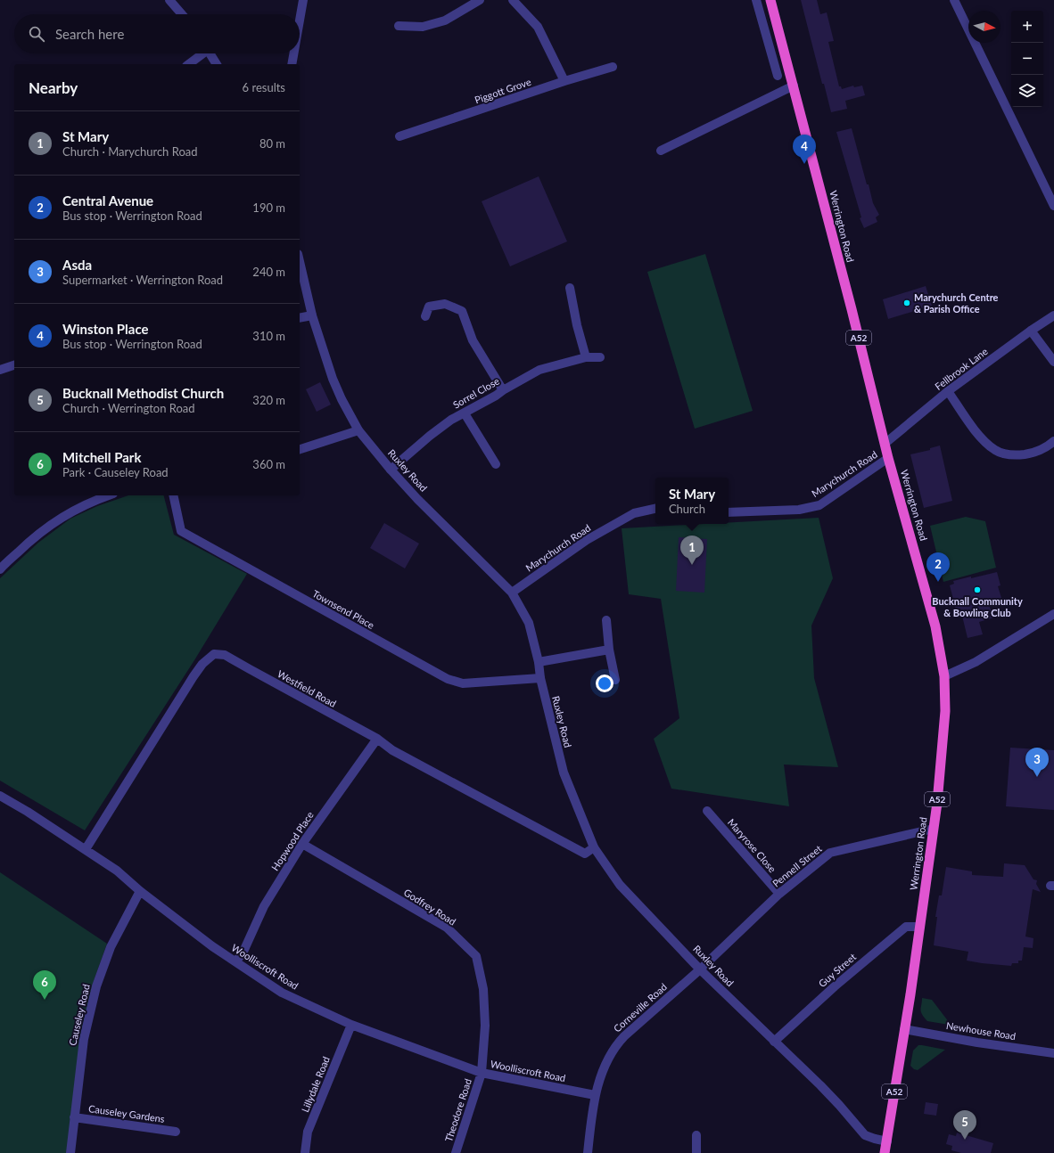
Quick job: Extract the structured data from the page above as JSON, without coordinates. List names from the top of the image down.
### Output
{
  "streets": {
    "highway": ["Werrington Road", "A52"],
    "street": [
      "Piggott Grove",
      "Fellbrook Lane",
      "Sorrel Close",
      "Ruxley Road",
      "Marychurch Road",
      "Townsend Place",
      "Westfield Road",
      "Hopwood Place",
      "Maryrose Close",
      "Pennell Street",
      "Godfrey Road",
      "Woolliscroft Road",
      "Guy Street",
      "Corneville Road",
      "Causeley Road",
      "Newhouse Road",
      "Lillydale Road",
      "Theodore Road",
      "Causeley Gardens"
    ]
  },
  "crossings": [
    ["Werrington Road", "Fellbrook Lane"],
    ["Werrington Road", "Ruxley Road"],
    ["Werrington Road", "Marychurch Road"],
    ["Werrington Road", "Pennell Street"],
    ["Werrington Road", "Guy Street"],
    ["Werrington Road", "Newhouse Road"],
    ["Sorrel Close", "Ruxley Road"],
    ["Ruxley Road", "Marychurch Road"],
    ["Ruxley Road", "Townsend Place"],
    ["Ruxley Road", "Westfield Road"],
    ["Ruxley Road", "Pennell Street"],
    ["Ruxley Road", "Guy Street"],
    ["Ruxley Road", "Corneville Road"],
    ["Westfield Road", "Hopwood Place"],
    ["Westfield Road", "Woolliscroft Road"],
    ["Hopwood Place", "Godfrey Road"],
    ["Hopwood Place", "Woolliscroft Road"],
    ["Maryrose Close", "Pennell Street"],
    ["Pennell Street", "Corneville Road"],
    ["Godfrey Road", "Woolliscroft Road"],
    ["Godfrey Road", "Theodore Road"],
    ["Woolliscroft Road", "Corneville Road"],
    ["Woolliscroft Road", "Causeley Road"],
    ["Woolliscroft Road", "Lillydale Road"],
    ["Woolliscroft Road", "Theodore Road"],
    ["Causeley Road", "Causeley Gardens"]
  ],
  "places": ["Marychurch Centre & Parish Office", "Bucknall Community & Bowling Club"],
  "north": "right",
  "page": {
    "map_buttons": ["+", "−"],
    "search": "Search here",
    "heading": ["Nearby", "6 results"],
    "list": [
      {
        "mark": "1",
        "name": "St Mary",
        "note": "Church · Marychurch Road",
        "value": "80 m"
      },
      {
        "mark": "2",
        "name": "Central Avenue",
        "note": "Bus stop · Werrington Road",
        "value": "190 m"
      },
      {
        "mark": "3",
        "name": "Asda",
        "note": "Supermarket · Werrington Road",
        "value": "240 m"
      },
      {
        "mark": "4",
        "name": "Winston Place",
        "note": "Bus stop · Werrington Road",
        "value": "310 m"
      },
      {
        "mark": "5",
        "name": "Bucknall Methodist Church",
        "note": "Church · Werrington Road",
        "value": "320 m"
      },
      {
        "mark": "6",
        "name": "Mitchell Park",
        "note": "Park · Causeley Road",
        "value": "360 m"
      }
    ],
    "pins": [
      "4",
      "1",
      "2",
      "3",
      "6",
      "5"
    ],
    "popup": ["St Mary", "Church"]
  }
}
